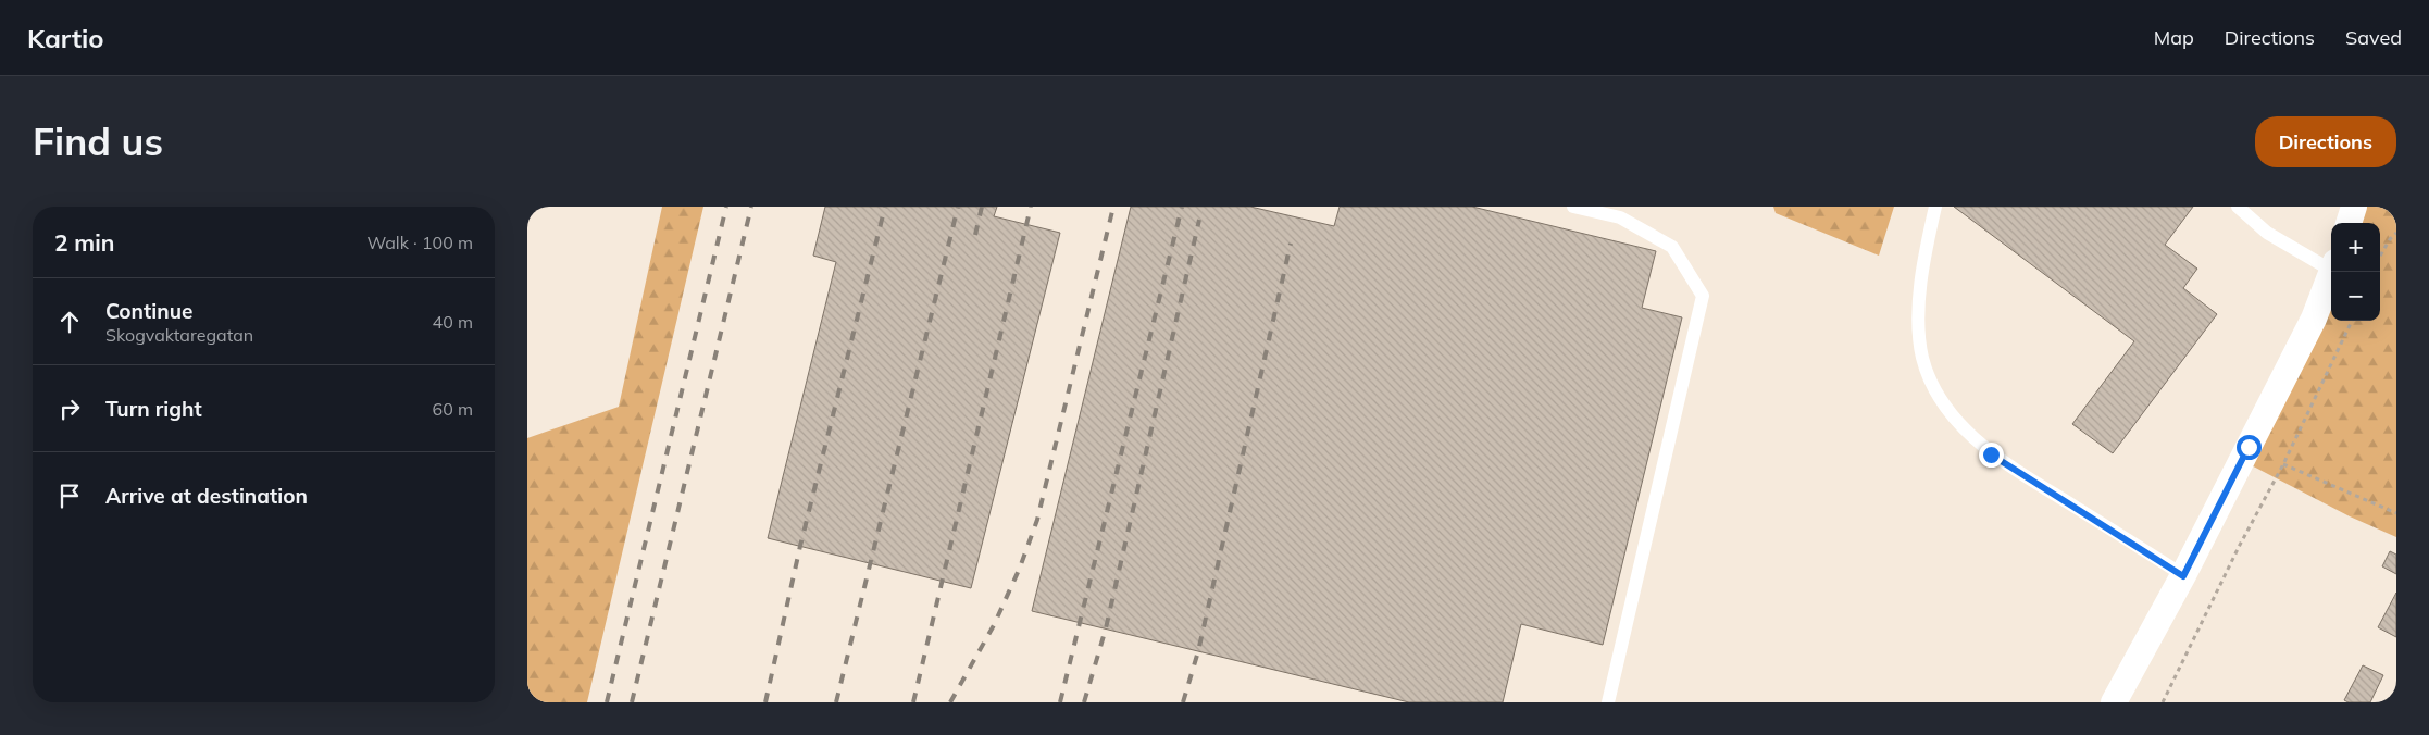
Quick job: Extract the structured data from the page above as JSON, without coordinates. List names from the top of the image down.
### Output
{
  "page": {
    "header": "Kartio",
    "nav": ["Map", "Directions", "Saved"],
    "buttons": "Directions",
    "title": "Find us",
    "heading": ["2 min", "Walk · 100 m"],
    "map_buttons": ["+", "−"],
    "list": [
      ["Continue", "Skogvaktaregatan", "40 m"],
      ["Turn right", "60 m"],
      "Arrive at destination"
    ]
  }
}
